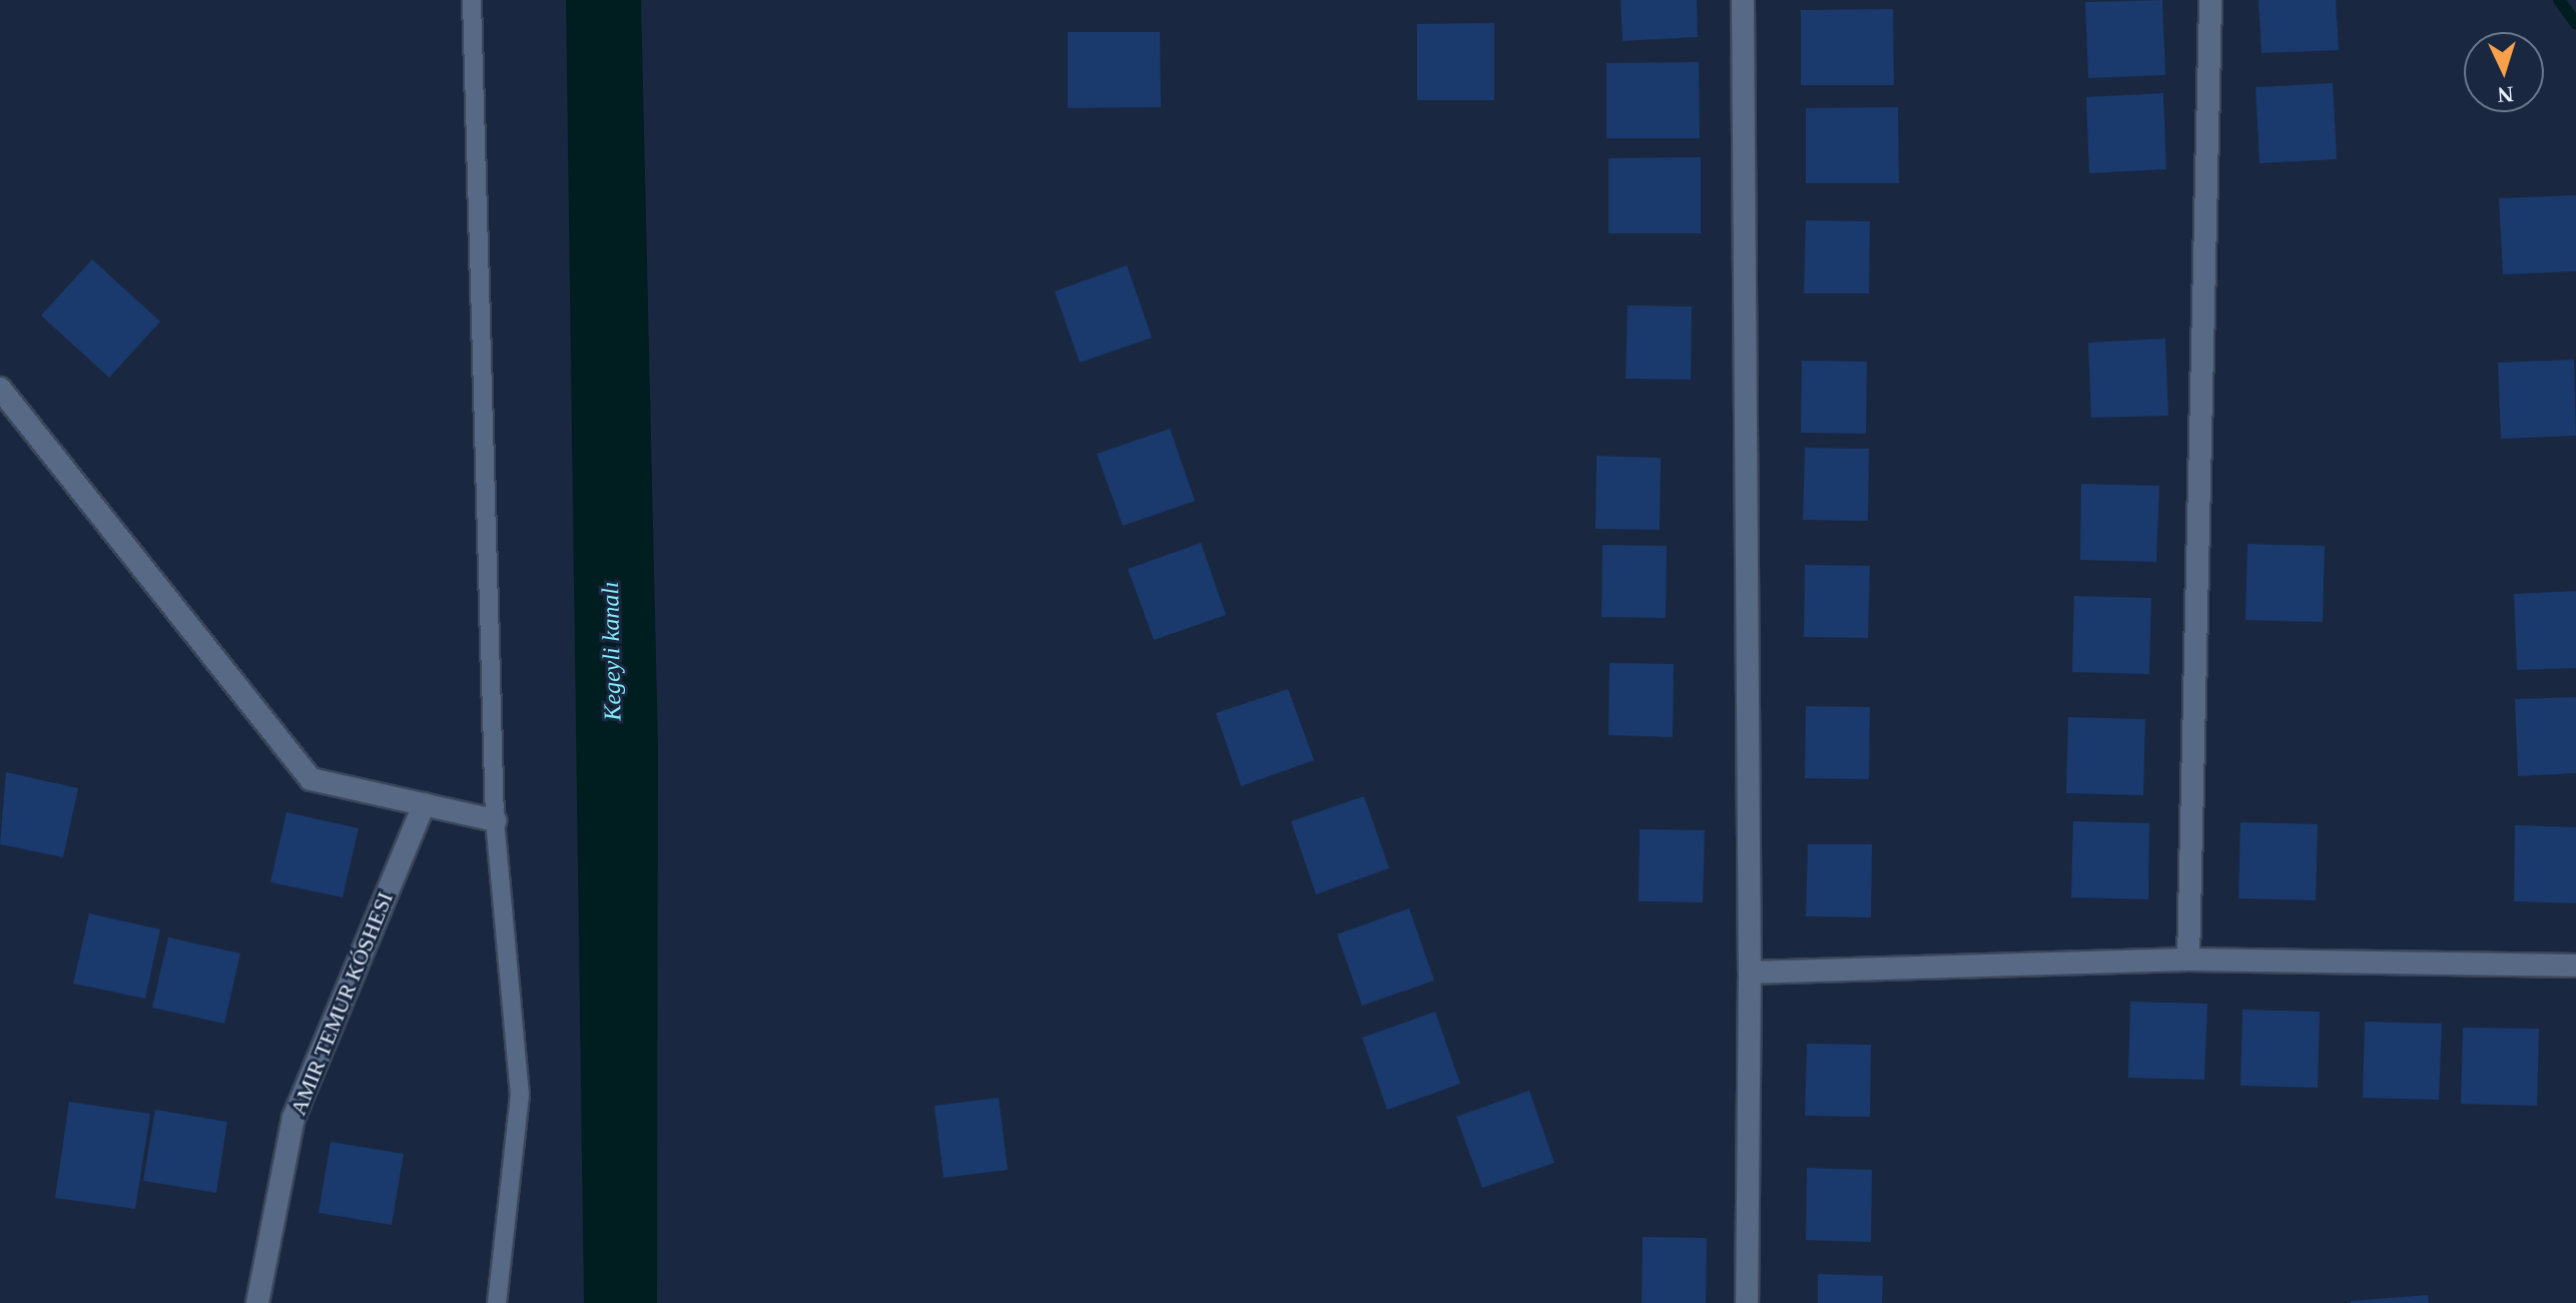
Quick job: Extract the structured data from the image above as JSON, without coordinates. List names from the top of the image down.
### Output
{
  "streets": {
    "street": ["AMIR TEMUR KÓSHESI"]
  },
  "water": ["Kegeyli kanalı"],
  "north": "bottom"
}
